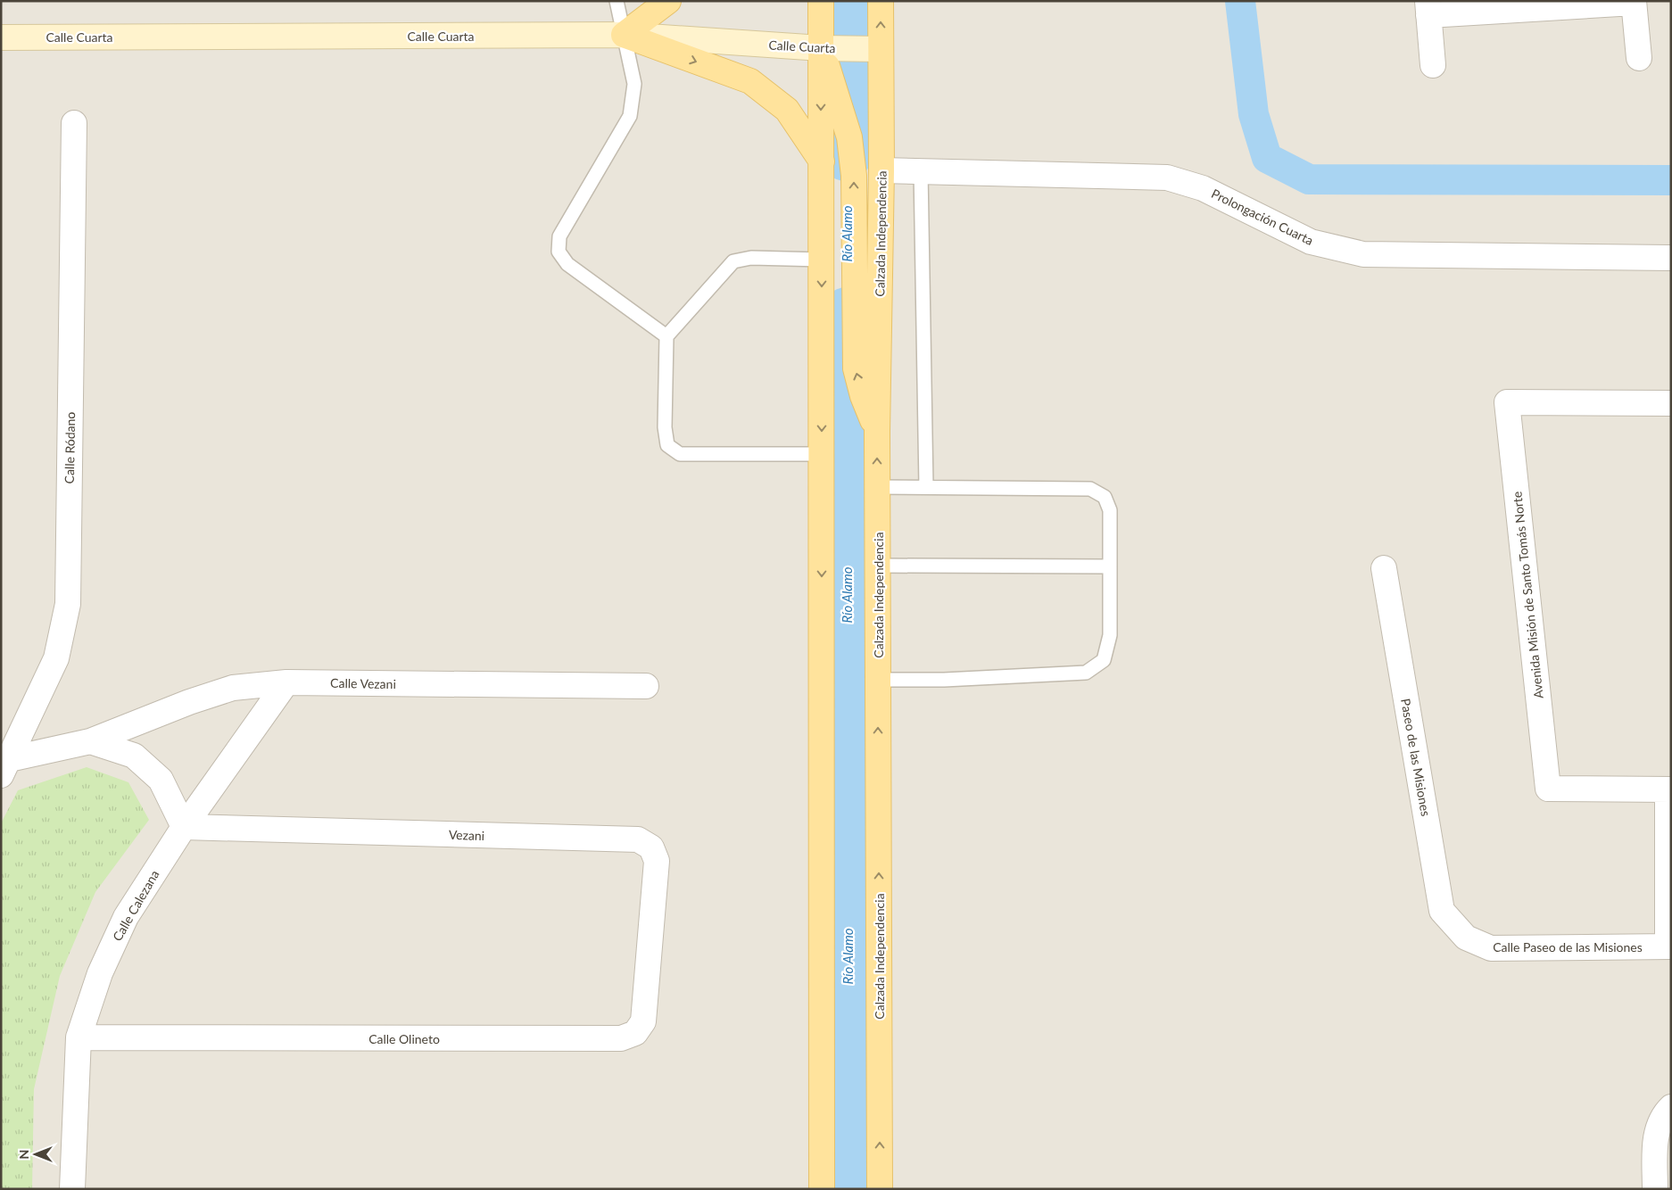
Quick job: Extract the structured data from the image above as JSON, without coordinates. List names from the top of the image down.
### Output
{
  "streets": {
    "main road": ["Calzada Independencia"],
    "street": [
      "Calle Cuarta",
      "Prolongación Cuarta",
      "Calle Ródano",
      "Avenida Misión de Santo Tomás Norte",
      "Calle Vezani",
      "Paseo de las Misiones",
      "Vezani",
      "Calle Calezana",
      "Calle Paseo de las Misiones",
      "Calle Olineto"
    ]
  },
  "crossings": [
    ["Calle Cuarta", "Calzada Independencia"],
    ["Prolongación Cuarta", "Calzada Independencia"],
    ["Calle Ródano", "Calle Vezani"],
    ["Calle Vezani", "Calle Calezana"],
    ["Paseo de las Misiones", "Calle Paseo de las Misiones"],
    ["Vezani", "Calle Calezana"],
    ["Vezani", "Calle Olineto"],
    ["Calle Calezana", "Calle Olineto"]
  ],
  "water": ["Río Alamo"],
  "north": "left"
}
